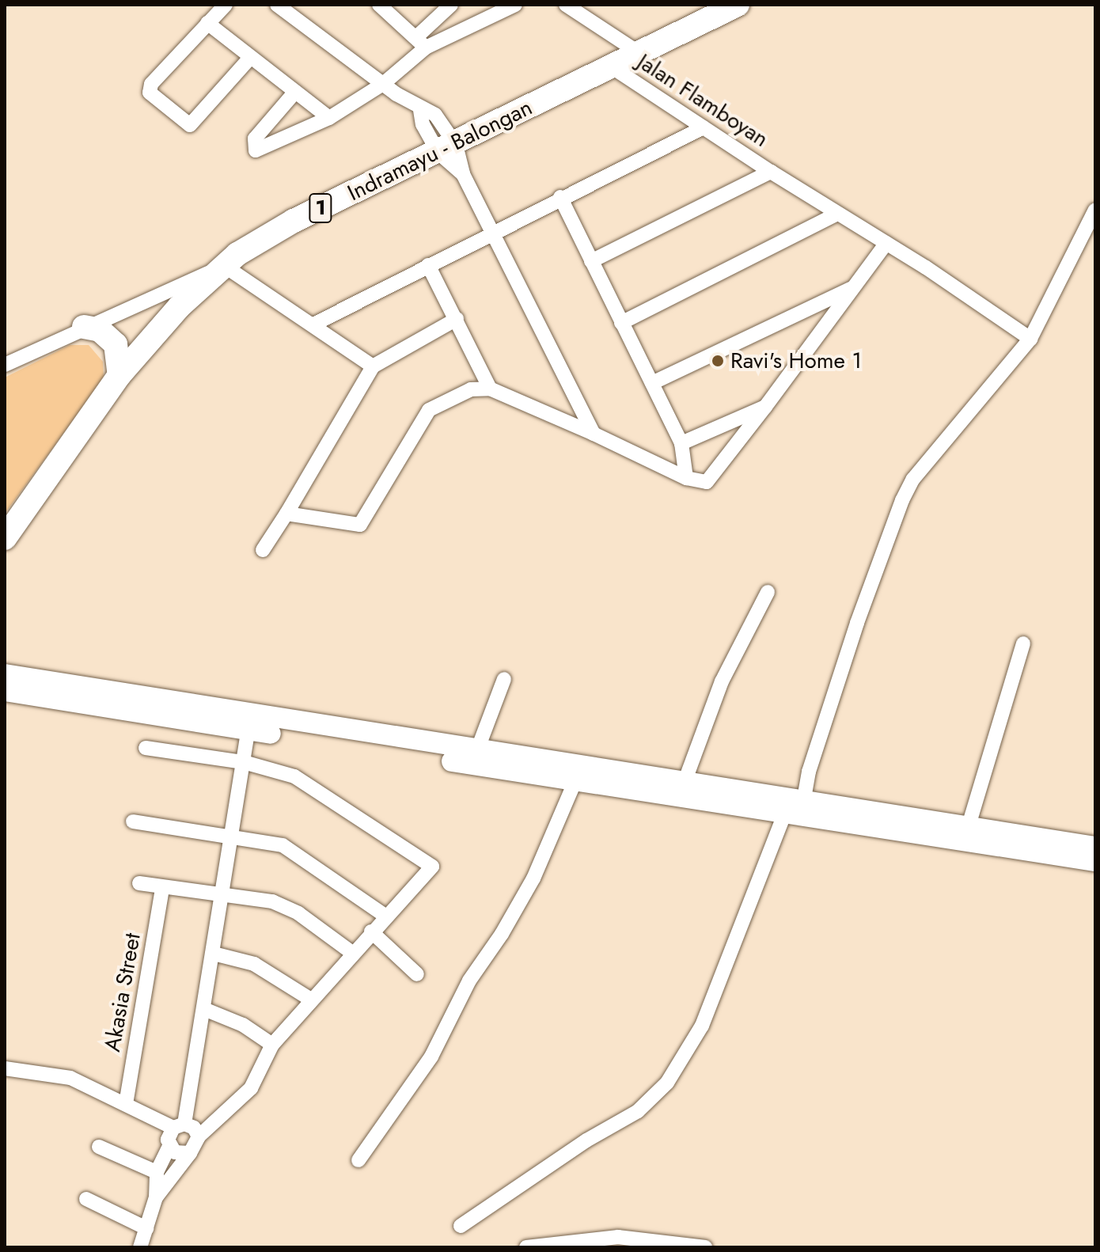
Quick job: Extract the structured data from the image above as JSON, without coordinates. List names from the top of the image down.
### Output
{
  "streets": {
    "highway": ["Indramayu - Balongan", "1"],
    "street": ["Jalan Flamboyan", "Akasia Street"]
  },
  "crossings": [
    ["Jalan Flamboyan", "Indramayu - Balongan"]
  ],
  "places": ["Ravi's Home 1"]
}
